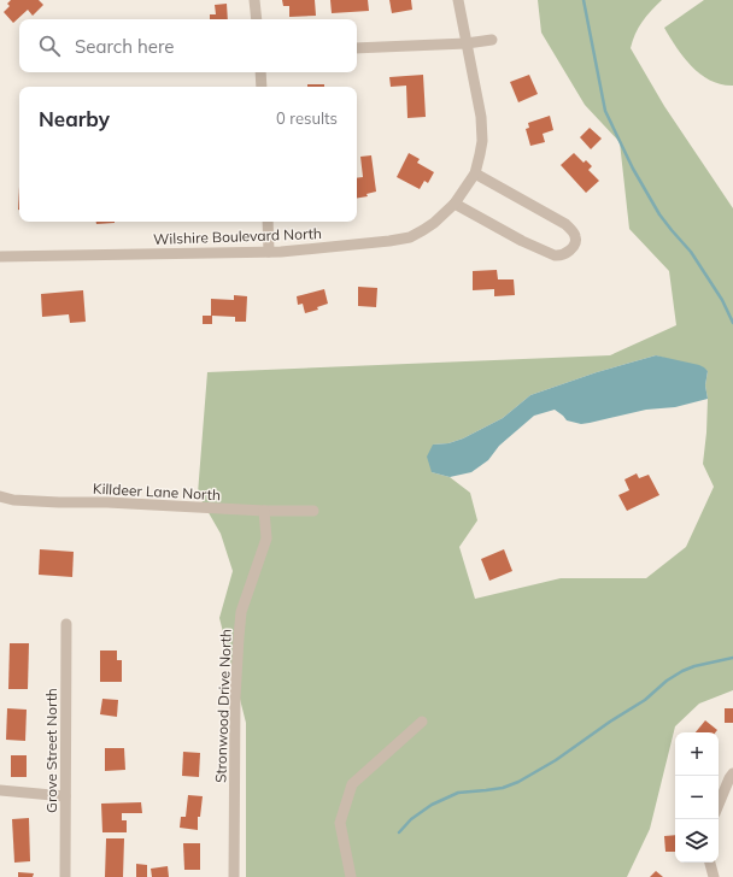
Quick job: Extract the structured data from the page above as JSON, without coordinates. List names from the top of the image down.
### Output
{
  "streets": {
    "street": [
      "Wilshire Boulevard North",
      "Killdeer Lane North",
      "Stronwood Drive North",
      "Grove Street North"
    ]
  },
  "crossings": [
    ["Killdeer Lane North", "Stronwood Drive North"]
  ],
  "page": {
    "search": "Search here",
    "heading": ["Nearby", "0 results"],
    "map_buttons": ["+", "−"]
  }
}
